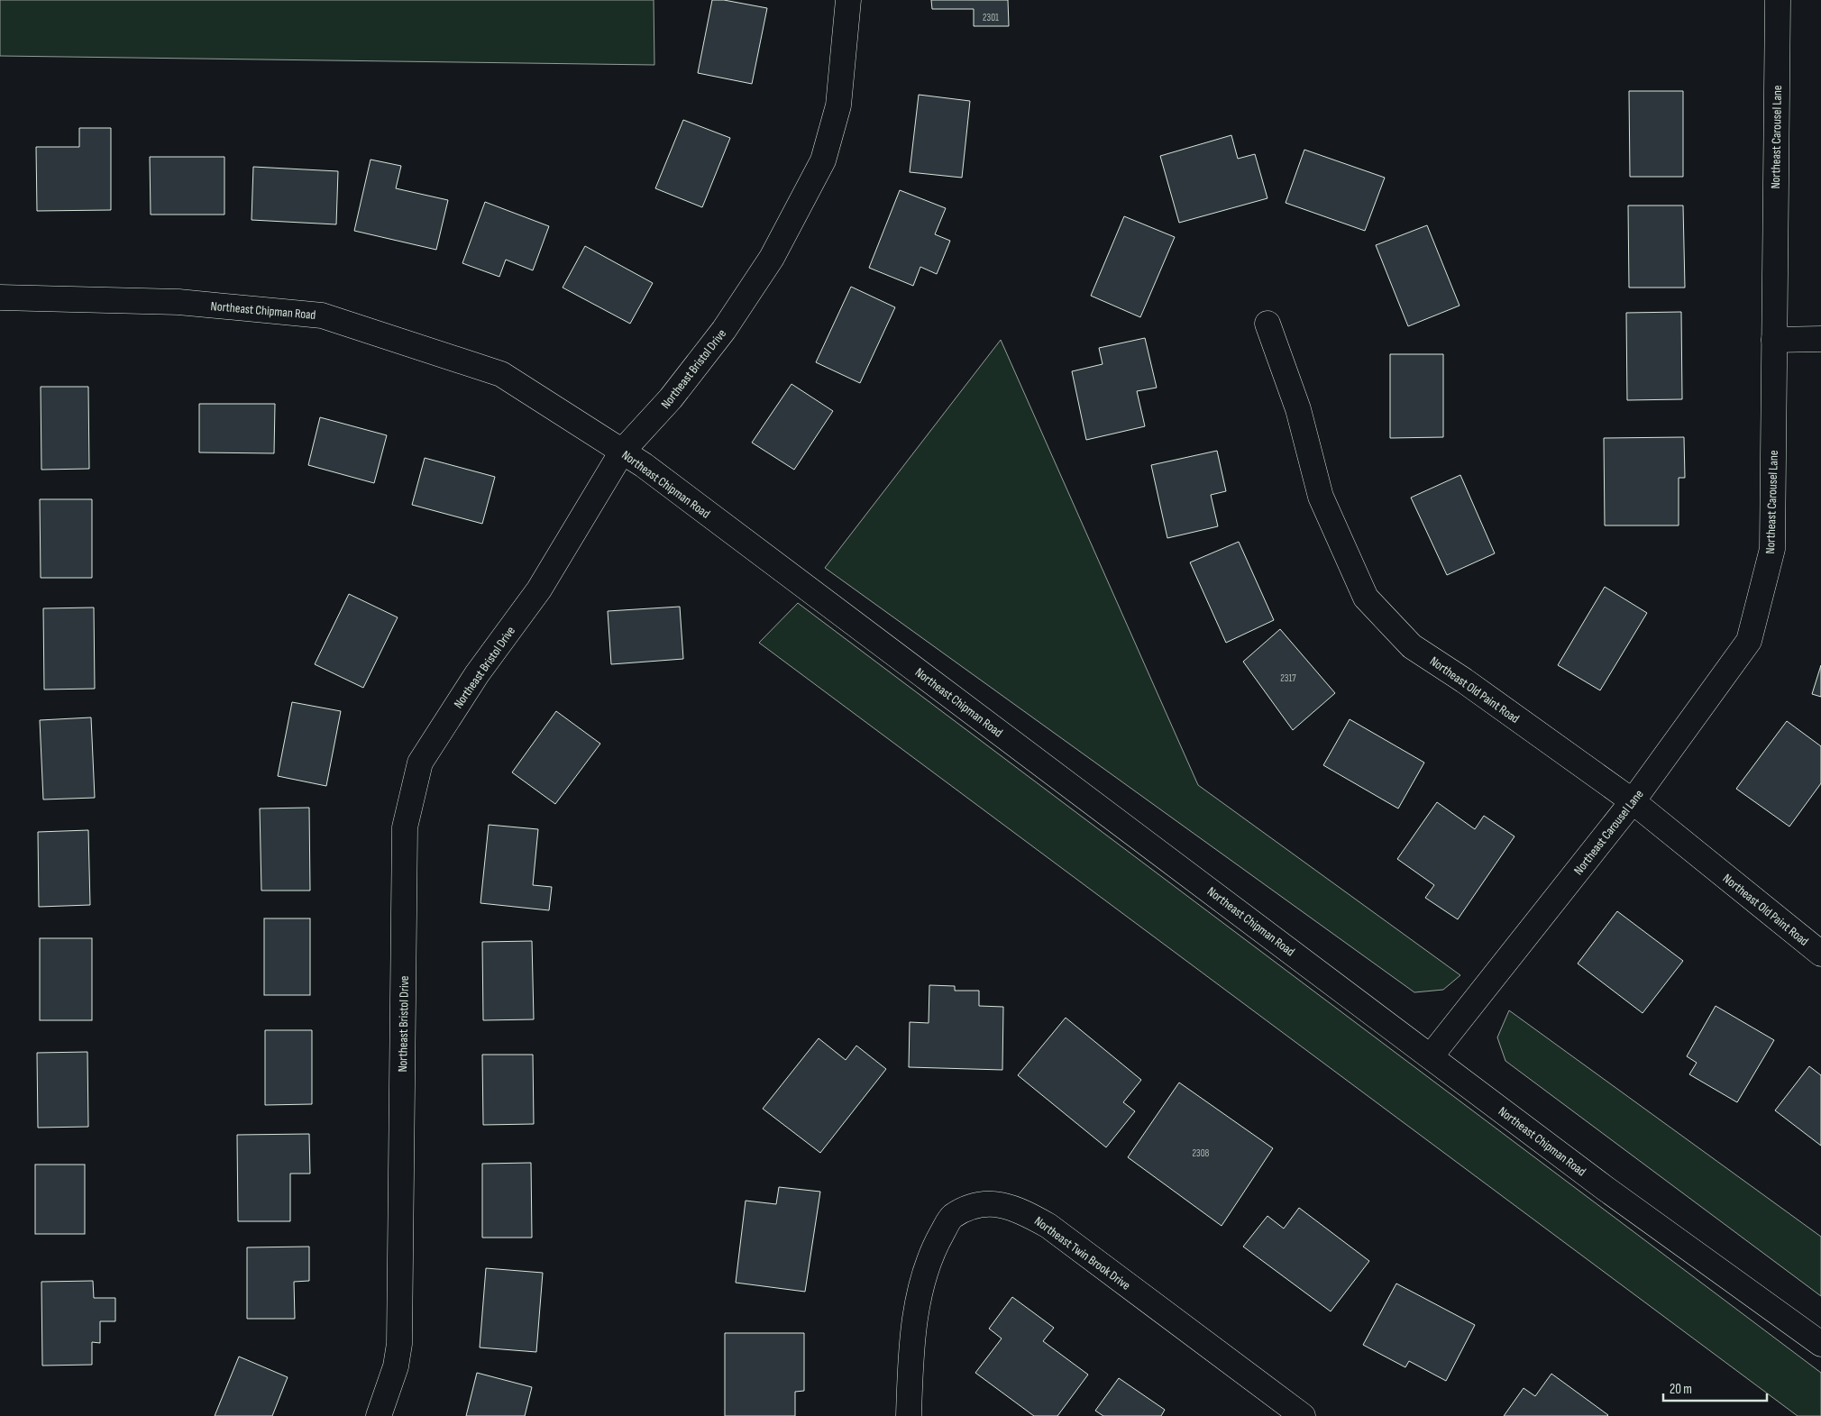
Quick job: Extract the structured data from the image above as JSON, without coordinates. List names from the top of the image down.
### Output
{
  "streets": {
    "street": [
      "Northeast Carousel Lane",
      "Northeast Chipman Road",
      "Northeast Bristol Drive",
      "Northeast Old Paint Road",
      "Northeast Twin Brook Drive"
    ]
  },
  "crossings": [
    ["Northeast Carousel Lane", "Northeast Chipman Road"],
    ["Northeast Carousel Lane", "Northeast Old Paint Road"],
    ["Northeast Chipman Road", "Northeast Bristol Drive"]
  ],
  "house_numbers": ["2301", "2317", "2308"],
  "scale_bar": "20 m"
}
